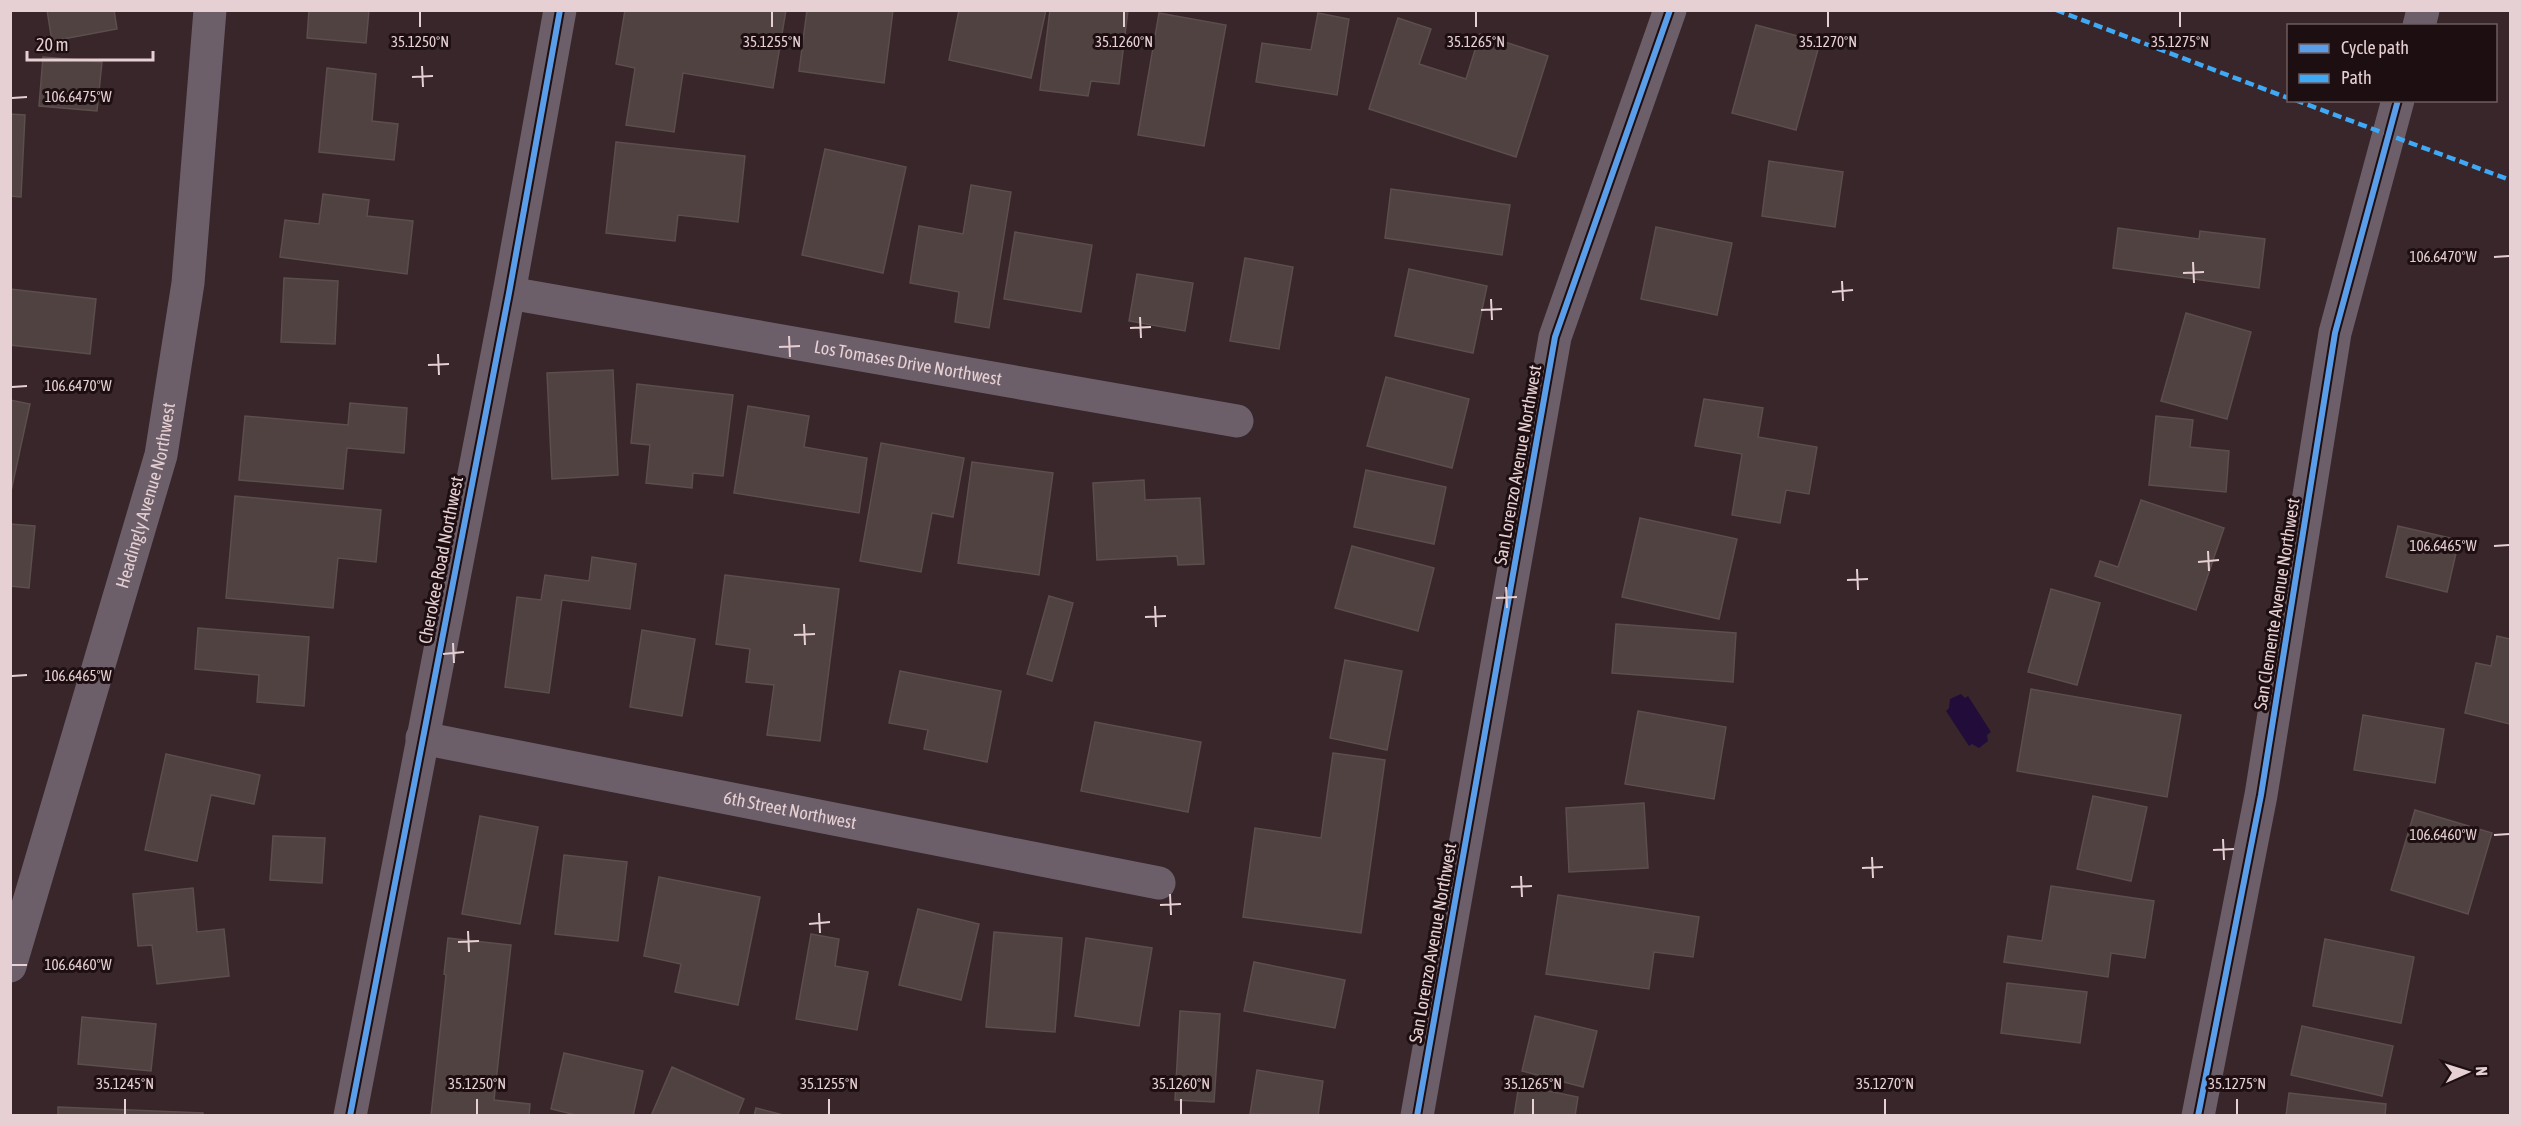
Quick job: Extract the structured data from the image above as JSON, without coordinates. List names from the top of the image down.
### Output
{
  "streets": {
    "street": [
      "Los Tomases Drive Northwest",
      "San Lorenzo Avenue Northwest",
      "Headingly Avenue Northwest",
      "Cherokee Road Northwest",
      "San Clemente Avenue Northwest",
      "6th Street Northwest"
    ]
  },
  "crossings": [
    ["Los Tomases Drive Northwest", "Cherokee Road Northwest"],
    ["Cherokee Road Northwest", "6th Street Northwest"]
  ],
  "legend": ["Cycle path", "Path"],
  "scale_bar": "20 m",
  "north": "right",
  "coordinates": [
    "35.1250°N",
    "35.1255°N",
    "35.1260°N",
    "35.1265°N",
    "35.1270°N",
    "35.1275°N",
    "106.6475°W",
    "106.6470°W",
    "106.6465°W",
    "106.6460°W",
    "35.1245°N"
  ]
}
